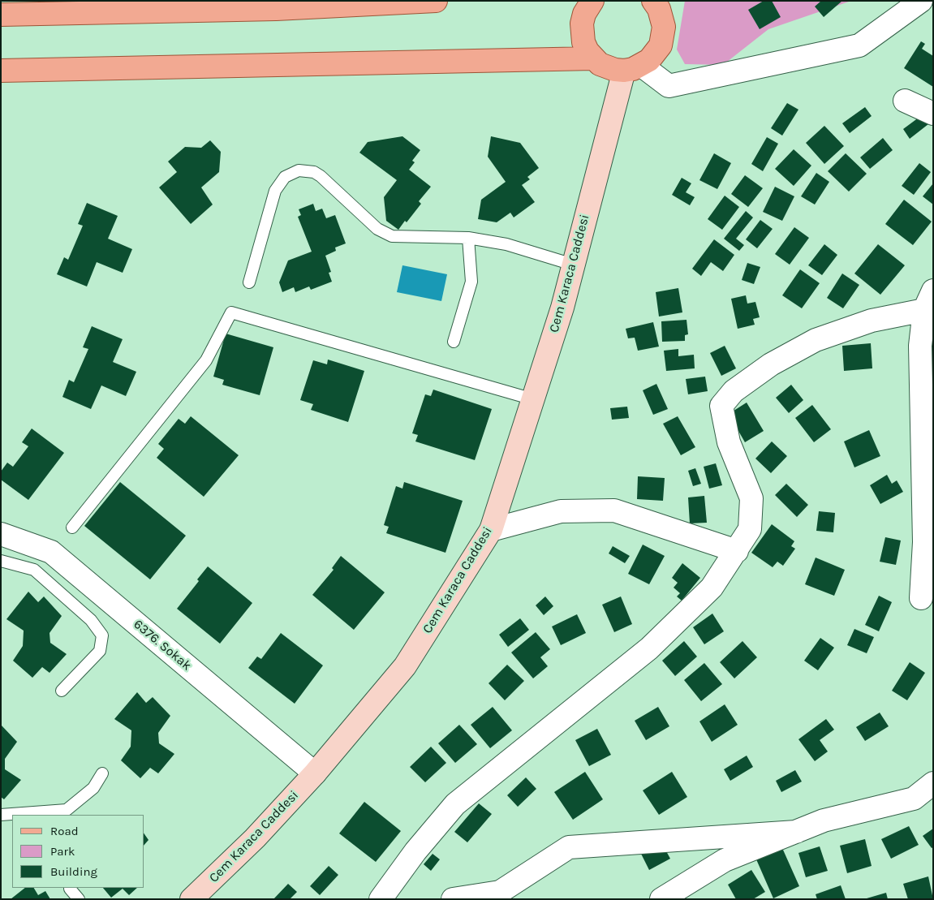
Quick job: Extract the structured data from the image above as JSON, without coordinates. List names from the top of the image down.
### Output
{
  "streets": {
    "street": ["Cem Karaca Caddesi", "6376. Sokak"]
  },
  "crossings": [
    ["Cem Karaca Caddesi", "6376. Sokak"]
  ],
  "legend": ["Road", "Park", "Building"]
}
